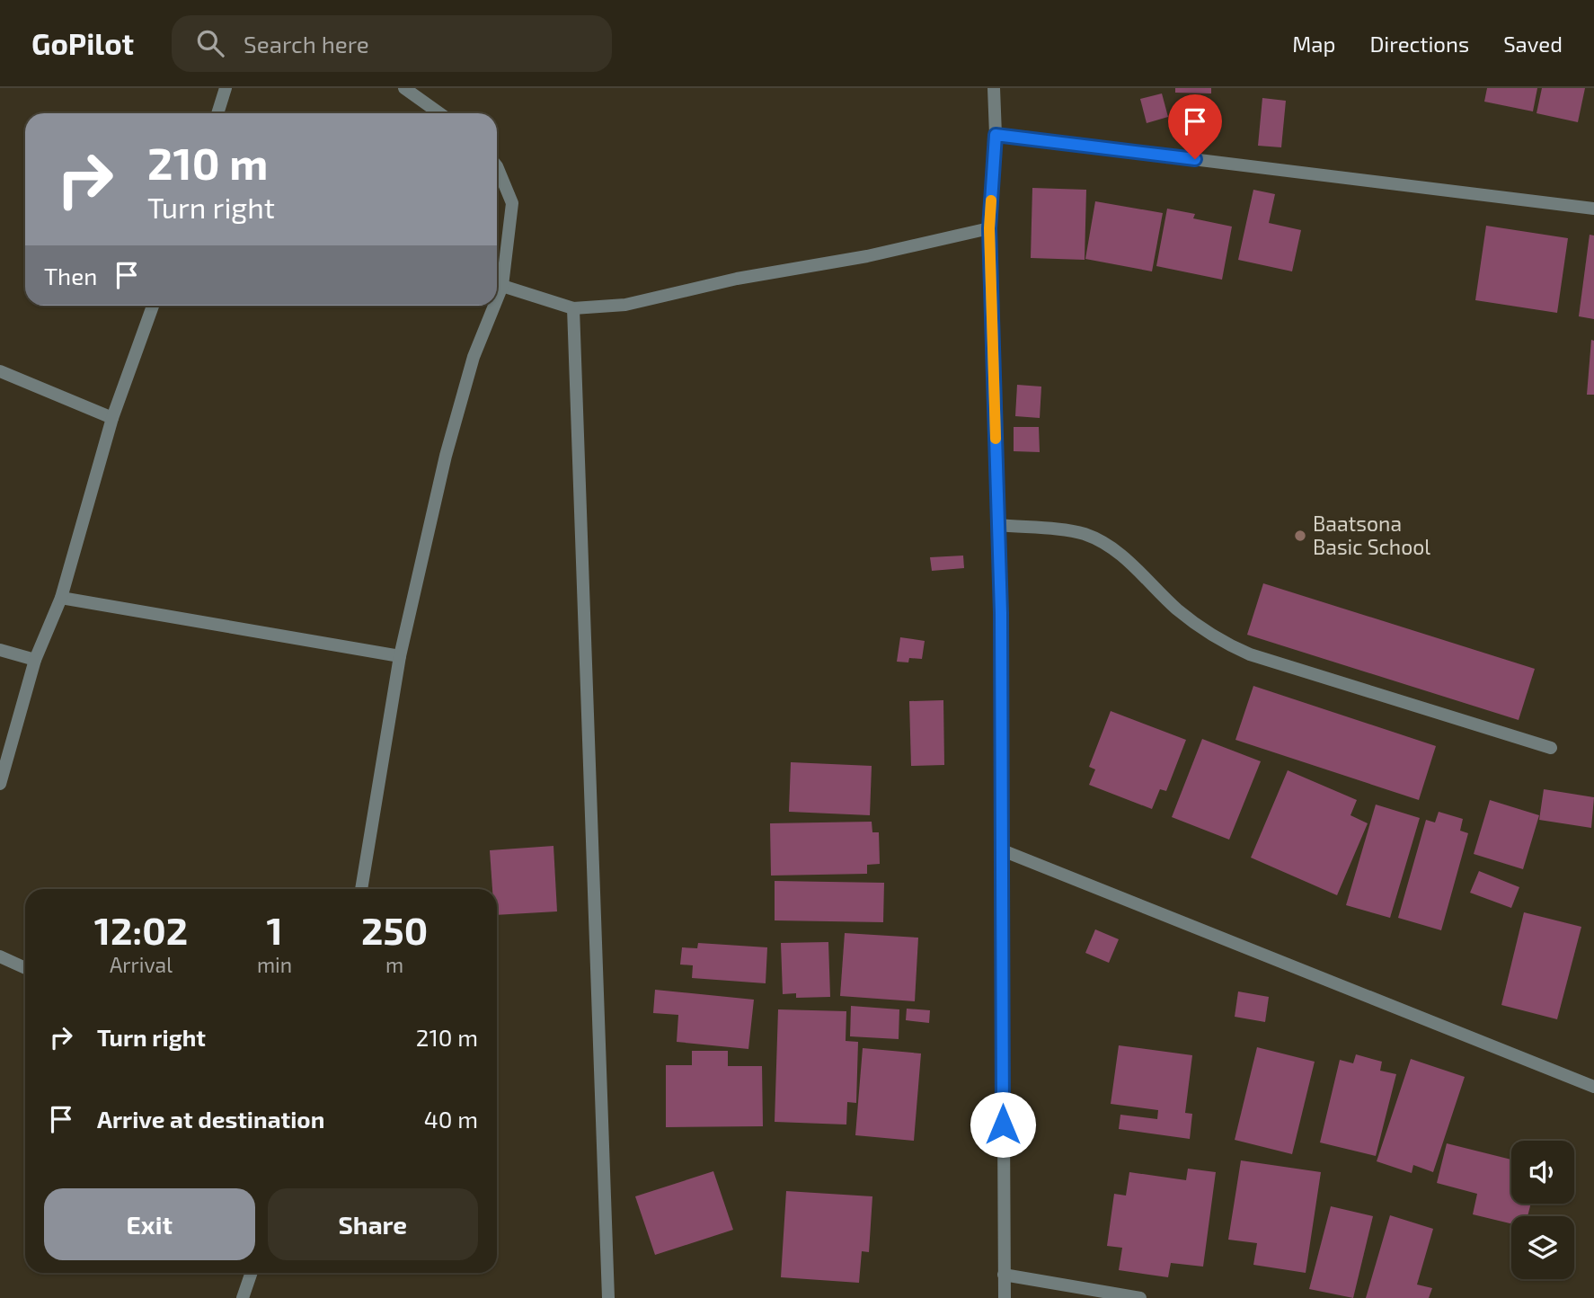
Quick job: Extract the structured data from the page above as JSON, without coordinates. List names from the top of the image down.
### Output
{
  "places": ["Baatsona Basic School"],
  "page": {
    "header": "GoPilot",
    "search": "Search here",
    "nav": ["Map", "Directions", "Saved"],
    "turn": ["210 m", "Turn right"],
    "then": "Then",
    "eta": [
      "12:02",
      "Arrival",
      "1",
      "min",
      "250",
      "m"
    ],
    "list": [
      {
        "name": "Turn right",
        "value": "210 m"
      },
      {
        "name": "Arrive at destination",
        "value": "40 m"
      }
    ],
    "buttons": ["Exit", "Share"]
  }
}
